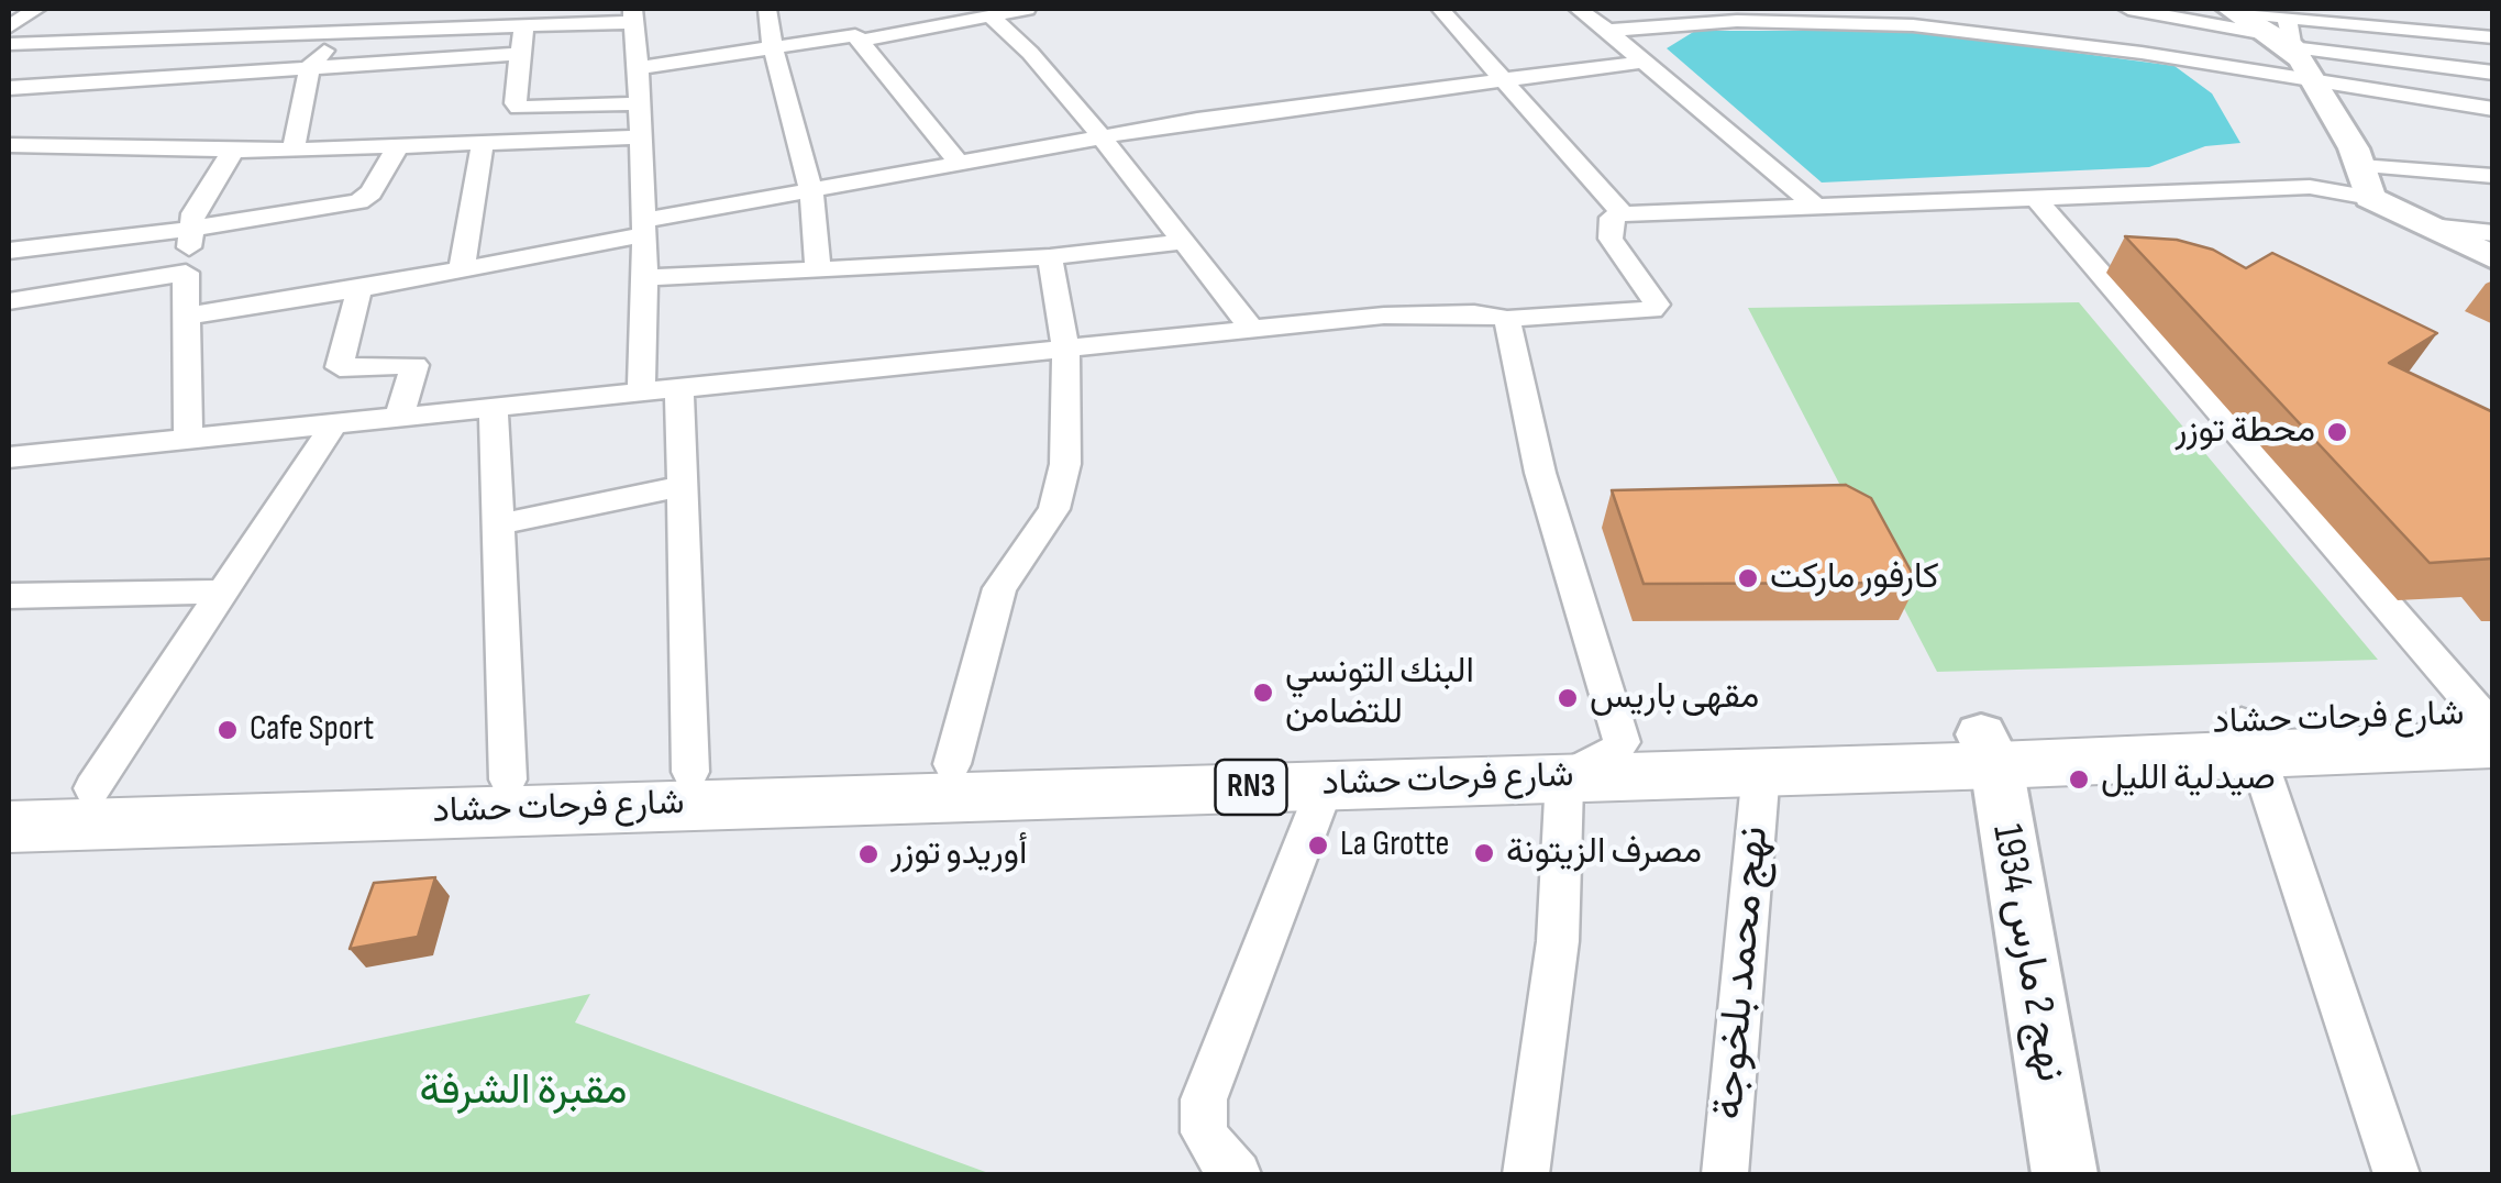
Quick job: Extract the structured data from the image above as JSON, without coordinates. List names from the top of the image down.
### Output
{
  "streets": {
    "main road": ["شارع فرحات حشاد", "RN3"],
    "street": ["نهج 2 مارس 1934", "نهج محمد بلخوجة"]
  },
  "crossings": [
    ["شارع فرحات حشاد", "نهج 2 مارس 1934"],
    ["شارع فرحات حشاد", "نهج محمد بلخوجة"]
  ],
  "parks": ["مقبرة الشرفة"],
  "places": [
    "محطة توزر",
    "كارفور ماركت",
    "البنك التونسي للتضامن",
    "مقهى باريس",
    "Cafe Sport",
    "صيدلية الليل",
    "La Grotte",
    "مصرف الزيتونة",
    "أوريدو توزر"
  ]
}
